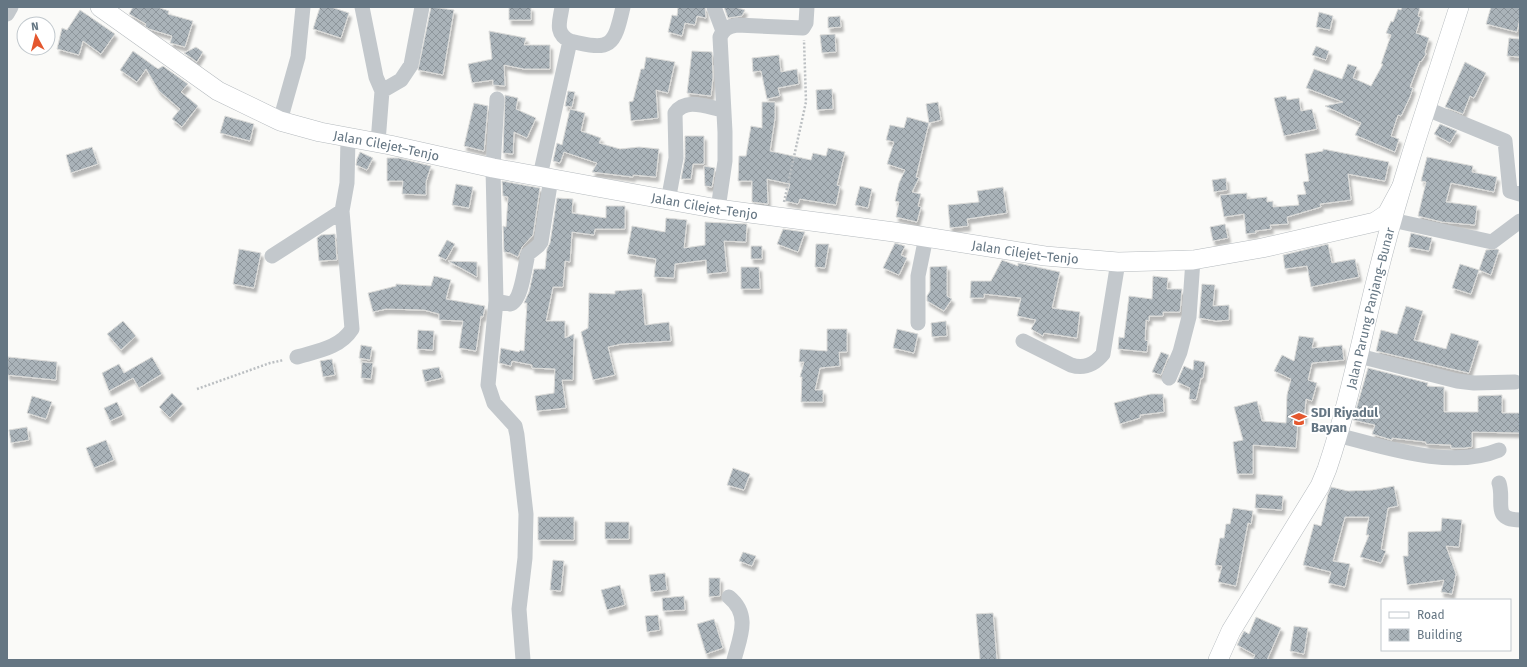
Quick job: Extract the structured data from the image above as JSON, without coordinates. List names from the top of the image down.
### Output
{
  "streets": {
    "main road": ["Jalan Cilejet–Tenjo", "Jalan Parung Panjang–Bunar"]
  },
  "crossings": [
    ["Jalan Cilejet–Tenjo", "Jalan Parung Panjang–Bunar"]
  ],
  "places": {
    "school or university": ["SDI Riyadul Bayan"]
  },
  "legend": ["Road", "Building"],
  "north": "top"
}
